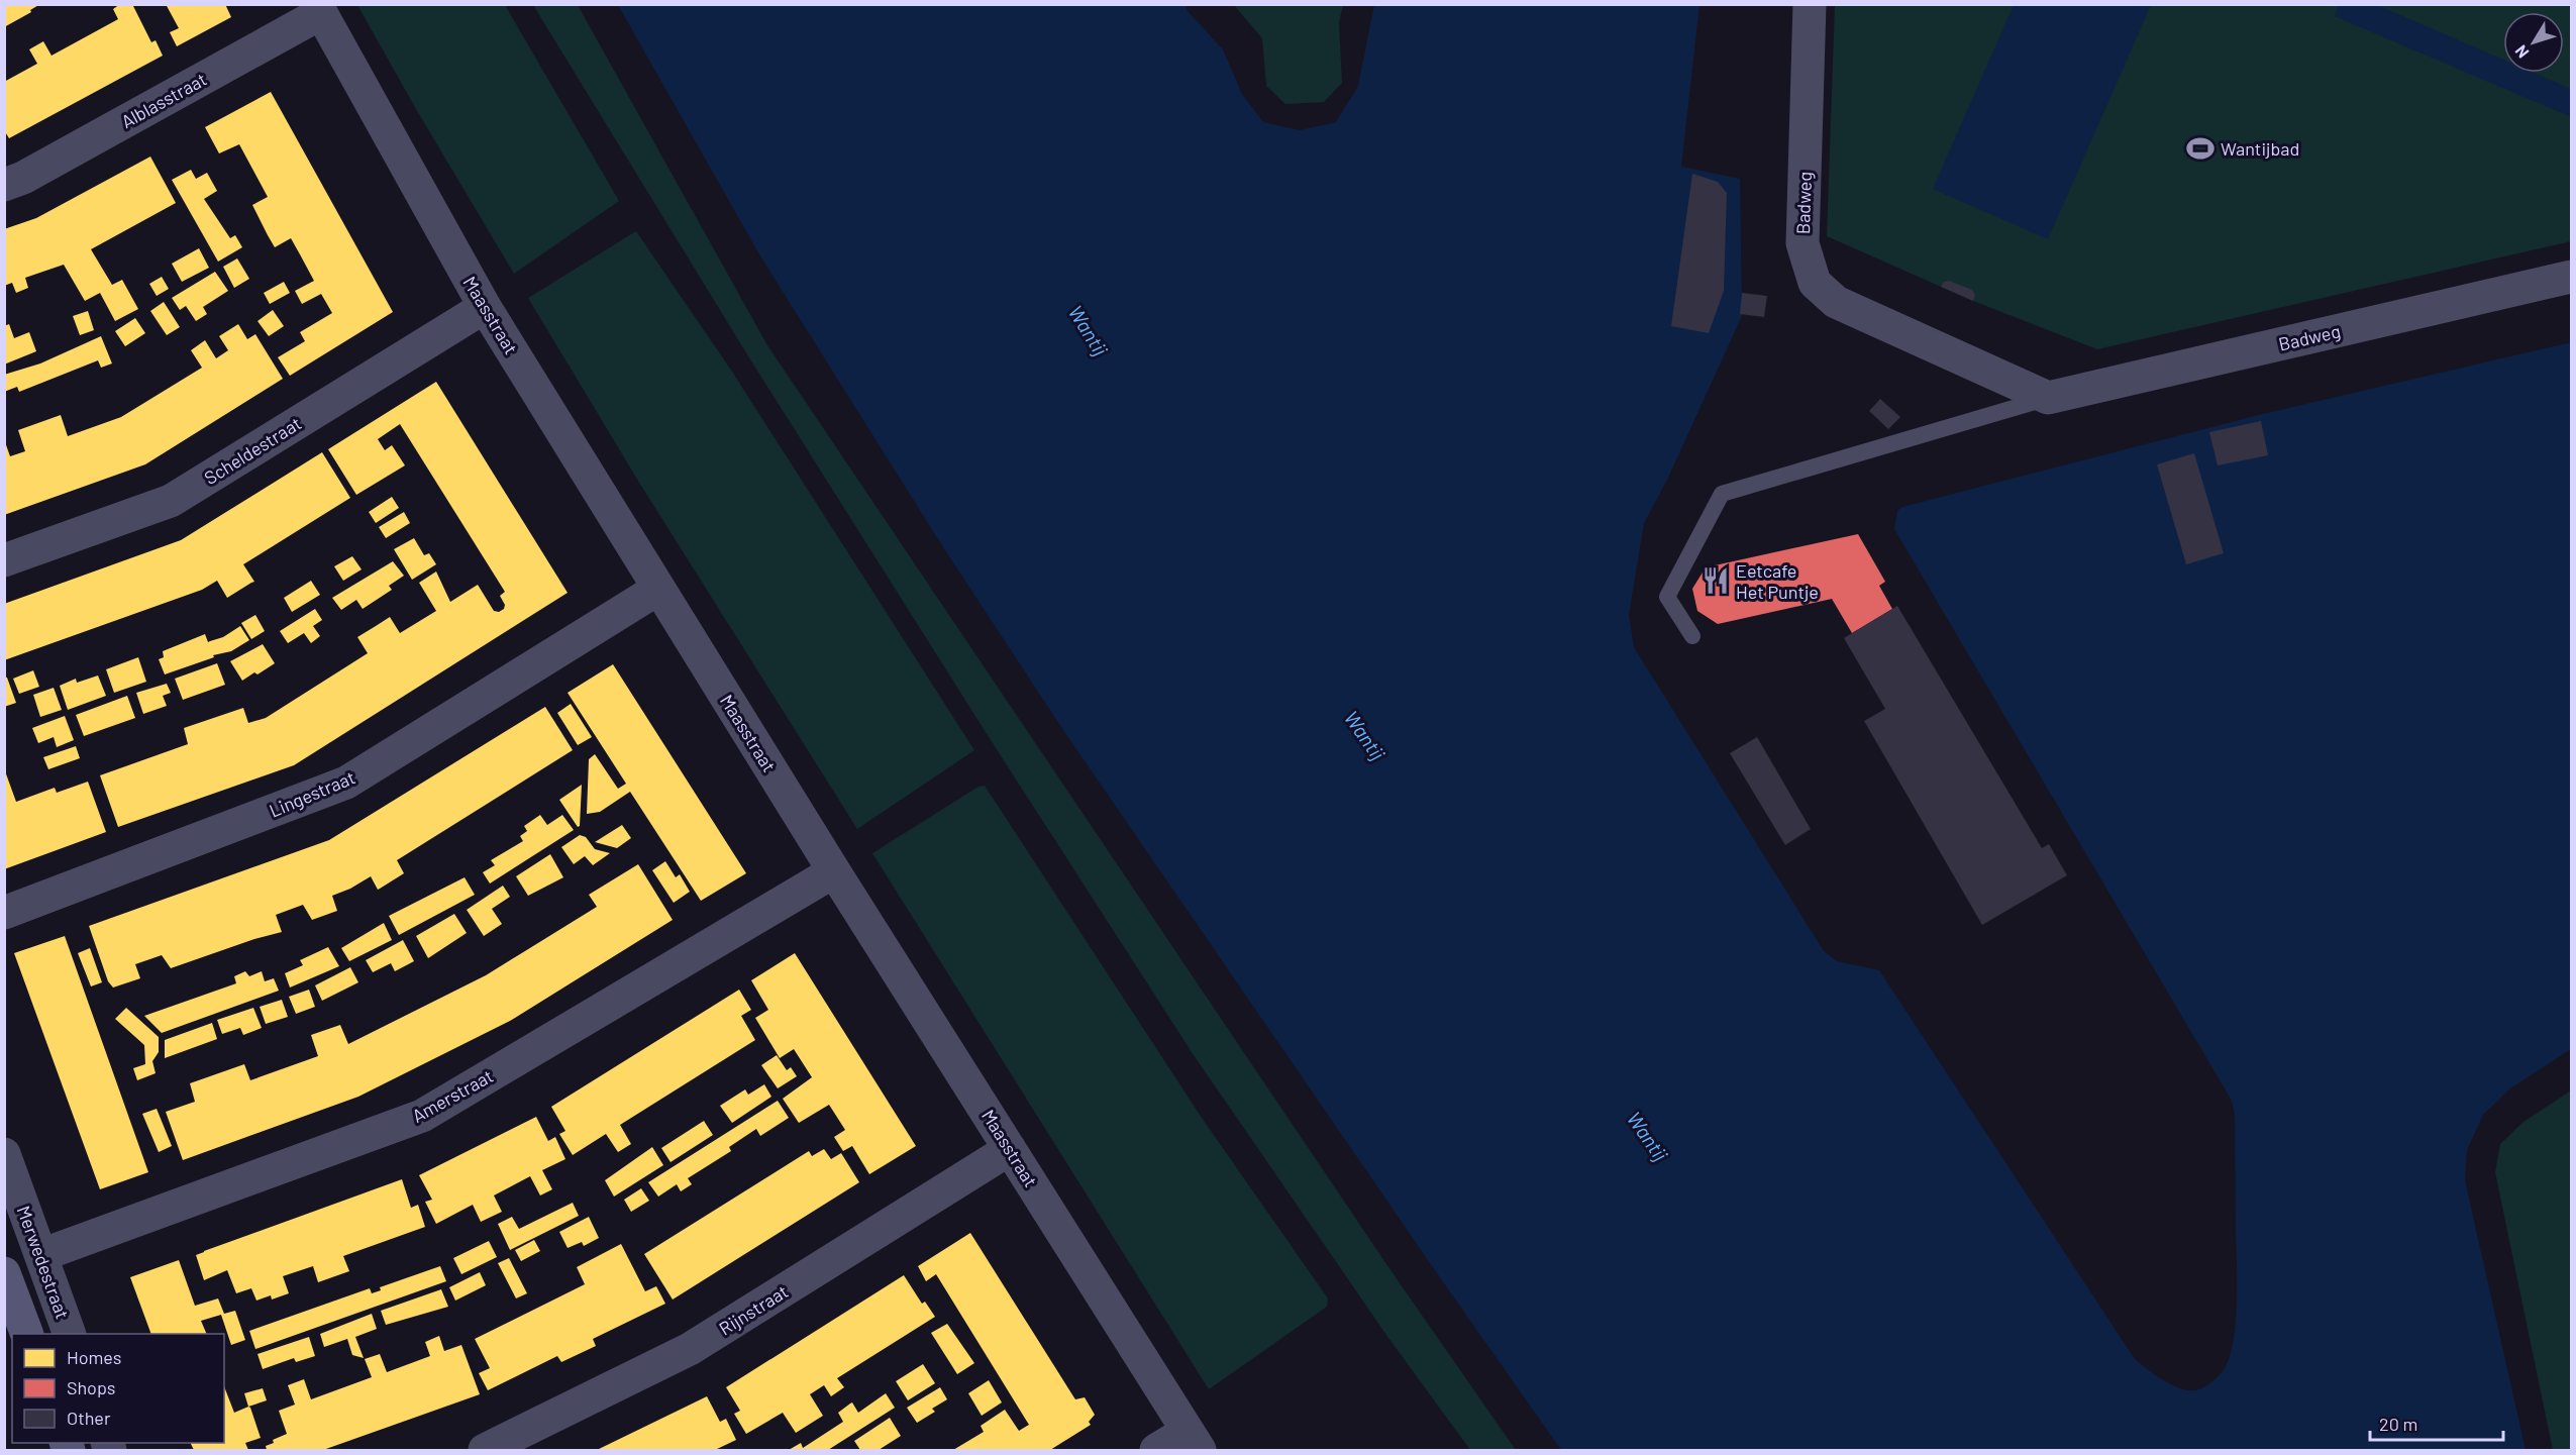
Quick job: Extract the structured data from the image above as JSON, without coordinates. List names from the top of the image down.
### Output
{
  "streets": {
    "street": [
      "Alblasstraat",
      "Badweg",
      "Maasstraat",
      "Scheldestraat",
      "Lingestraat",
      "Amerstraat",
      "Merwedestraat",
      "Rijnstraat"
    ]
  },
  "crossings": [
    ["Alblasstraat", "Maasstraat"],
    ["Maasstraat", "Scheldestraat"],
    ["Maasstraat", "Lingestraat"],
    ["Maasstraat", "Amerstraat"],
    ["Maasstraat", "Rijnstraat"],
    ["Amerstraat", "Merwedestraat"]
  ],
  "water": ["Wantij"],
  "places": {
    "sports": ["Wantijbad"],
    "restaurant": ["Eetcafe Het Puntje"]
  },
  "legend": ["Homes", "Shops", "Other"],
  "scale_bar": "20 m",
  "north": "bottom left"
}
